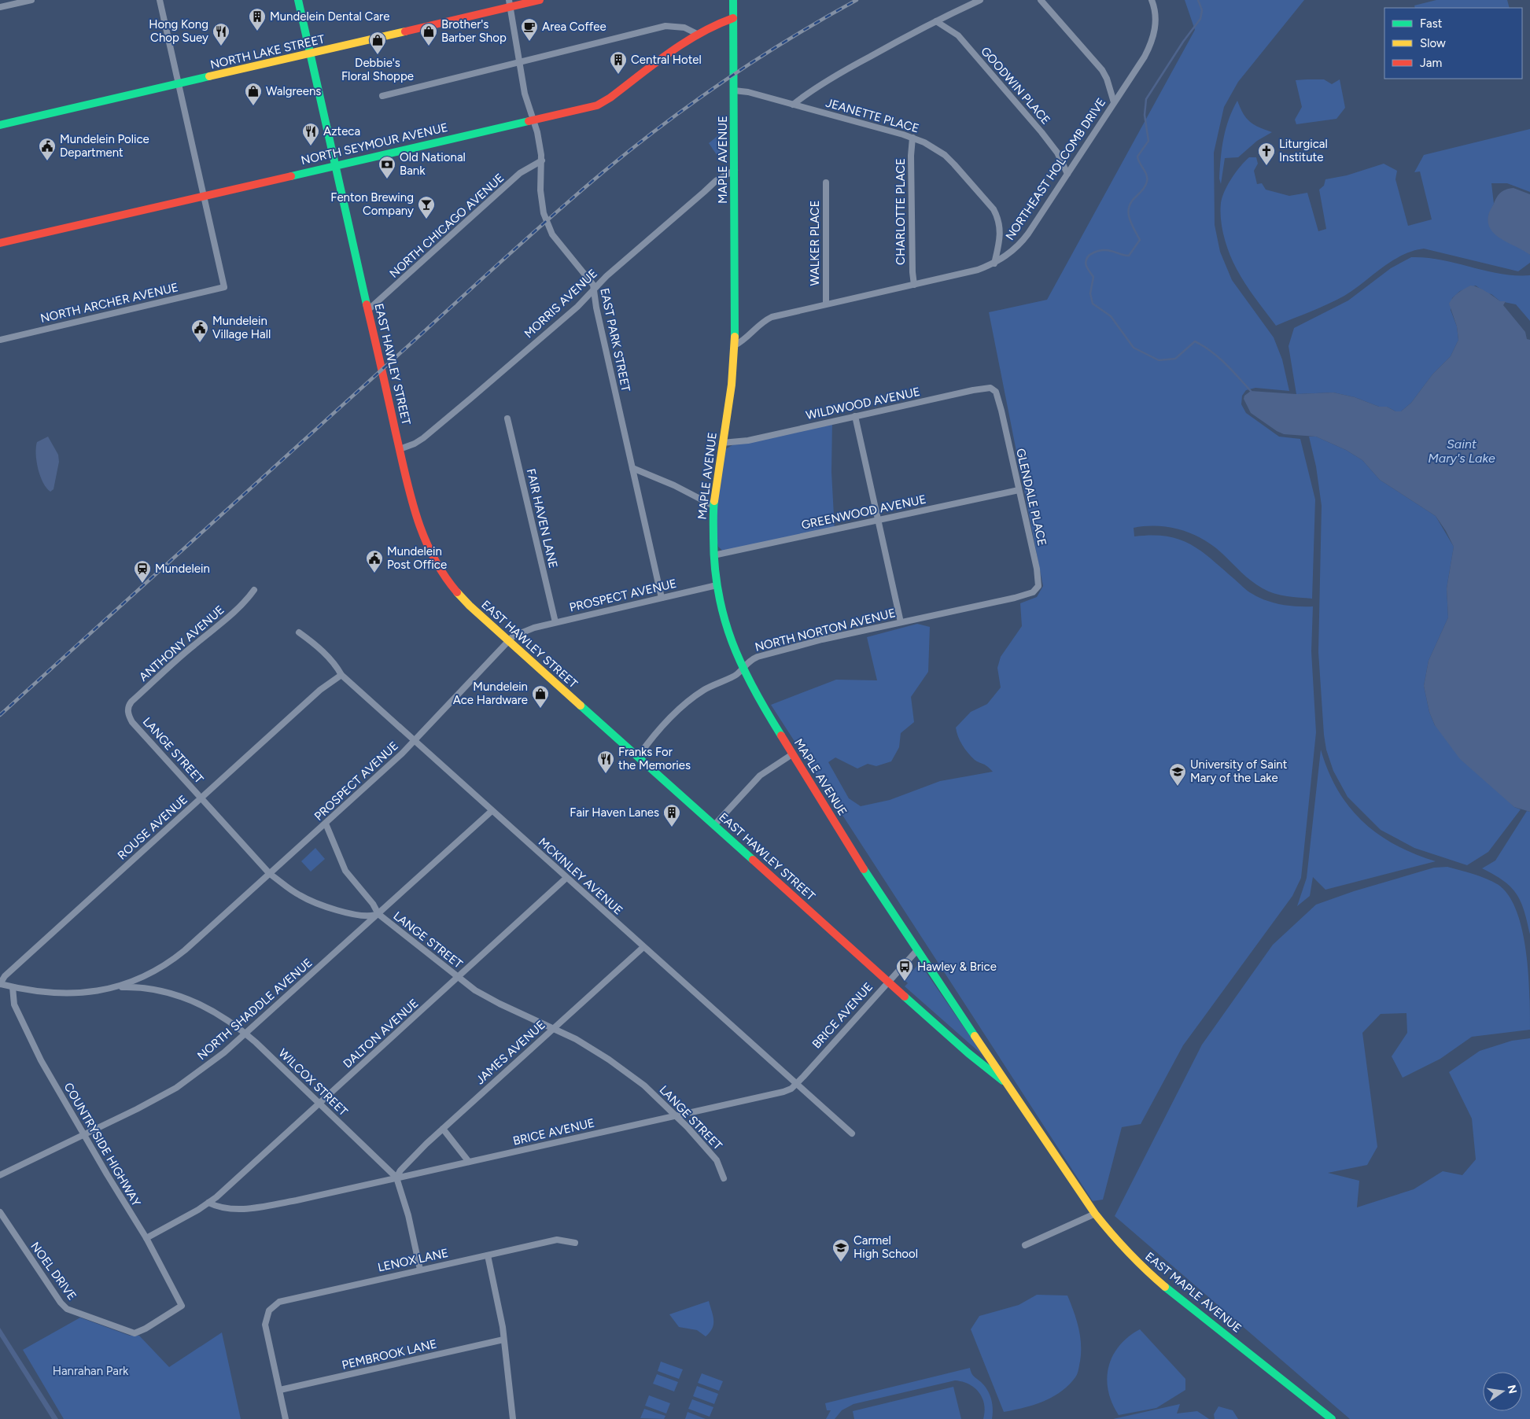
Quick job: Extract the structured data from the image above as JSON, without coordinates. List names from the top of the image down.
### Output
{
  "streets": {
    "main road": [
      "NORTH LAKE STREET",
      "NORTH SEYMOUR AVENUE",
      "MAPLE AVENUE",
      "EAST HAWLEY STREET",
      "EAST MAPLE AVENUE"
    ],
    "street": [
      "GOODWIN PLACE",
      "JEANETTE PLACE",
      "NORTHEAST HOLCOMB DRIVE",
      "CHARLOTTE PLACE",
      "NORTH CHICAGO AVENUE",
      "WALKER PLACE",
      "NORTH ARCHER AVENUE",
      "MORRIS AVENUE",
      "EAST PARK STREET",
      "WILDWOOD AVENUE",
      "GLENDALE PLACE",
      "GREENWOOD AVENUE",
      "FAIR HAVEN LANE",
      "PROSPECT AVENUE",
      "NORTH NORTON AVENUE",
      "ANTHONY AVENUE",
      "LANGE STREET",
      "ROUSE AVENUE",
      "MCKINLEY AVENUE",
      "NORTH SHADDLE AVENUE",
      "BRICE AVENUE",
      "DALTON AVENUE",
      "JAMES AVENUE",
      "WILCOX STREET",
      "COUNTRYSIDE HIGHWAY",
      "LENOX LANE",
      "NOEL DRIVE",
      "PEMBROOK LANE"
    ]
  },
  "crossings": [
    ["NORTH LAKE STREET", "EAST PARK STREET"],
    ["NORTH LAKE STREET", "EAST HAWLEY STREET"],
    ["GOODWIN PLACE", "NORTHEAST HOLCOMB DRIVE"],
    ["JEANETTE PLACE", "MAPLE AVENUE"],
    ["JEANETTE PLACE", "NORTHEAST HOLCOMB DRIVE"],
    ["JEANETTE PLACE", "CHARLOTTE PLACE"],
    ["NORTH SEYMOUR AVENUE", "MAPLE AVENUE"],
    ["NORTH SEYMOUR AVENUE", "NORTH ARCHER AVENUE"],
    ["NORTH SEYMOUR AVENUE", "EAST PARK STREET"],
    ["NORTH SEYMOUR AVENUE", "EAST HAWLEY STREET"],
    ["MAPLE AVENUE", "NORTHEAST HOLCOMB DRIVE"],
    ["MAPLE AVENUE", "MORRIS AVENUE"],
    ["MAPLE AVENUE", "EAST HAWLEY STREET"],
    ["MAPLE AVENUE", "WILDWOOD AVENUE"],
    ["MAPLE AVENUE", "GREENWOOD AVENUE"],
    ["MAPLE AVENUE", "PROSPECT AVENUE"],
    ["MAPLE AVENUE", "NORTH NORTON AVENUE"],
    ["MAPLE AVENUE", "BRICE AVENUE"],
    ["MAPLE AVENUE", "EAST MAPLE AVENUE"],
    ["NORTHEAST HOLCOMB DRIVE", "CHARLOTTE PLACE"],
    ["NORTHEAST HOLCOMB DRIVE", "WALKER PLACE"],
    ["NORTH CHICAGO AVENUE", "EAST PARK STREET"],
    ["NORTH CHICAGO AVENUE", "EAST HAWLEY STREET"],
    ["MORRIS AVENUE", "EAST PARK STREET"],
    ["MORRIS AVENUE", "EAST HAWLEY STREET"],
    ["EAST PARK STREET", "PROSPECT AVENUE"],
    ["EAST HAWLEY STREET", "PROSPECT AVENUE"],
    ["EAST HAWLEY STREET", "NORTH NORTON AVENUE"],
    ["EAST HAWLEY STREET", "BRICE AVENUE"],
    ["EAST HAWLEY STREET", "EAST MAPLE AVENUE"],
    ["WILDWOOD AVENUE", "GLENDALE PLACE"],
    ["GLENDALE PLACE", "GREENWOOD AVENUE"],
    ["GLENDALE PLACE", "NORTH NORTON AVENUE"],
    ["FAIR HAVEN LANE", "PROSPECT AVENUE"],
    ["PROSPECT AVENUE", "LANGE STREET"],
    ["PROSPECT AVENUE", "MCKINLEY AVENUE"],
    ["PROSPECT AVENUE", "WILCOX STREET"],
    ["PROSPECT AVENUE", "COUNTRYSIDE HIGHWAY"],
    ["ANTHONY AVENUE", "LANGE STREET"],
    ["LANGE STREET", "ROUSE AVENUE"],
    ["LANGE STREET", "NORTH SHADDLE AVENUE"],
    ["LANGE STREET", "BRICE AVENUE"],
    ["LANGE STREET", "DALTON AVENUE"],
    ["LANGE STREET", "JAMES AVENUE"],
    ["ROUSE AVENUE", "MCKINLEY AVENUE"],
    ["MCKINLEY AVENUE", "NORTH SHADDLE AVENUE"],
    ["MCKINLEY AVENUE", "BRICE AVENUE"],
    ["MCKINLEY AVENUE", "DALTON AVENUE"],
    ["MCKINLEY AVENUE", "JAMES AVENUE"],
    ["NORTH SHADDLE AVENUE", "WILCOX STREET"],
    ["NORTH SHADDLE AVENUE", "COUNTRYSIDE HIGHWAY"],
    ["BRICE AVENUE", "DALTON AVENUE"],
    ["BRICE AVENUE", "JAMES AVENUE"],
    ["BRICE AVENUE", "WILCOX STREET"],
    ["DALTON AVENUE", "WILCOX STREET"],
    ["JAMES AVENUE", "WILCOX STREET"],
    ["WILCOX STREET", "LENOX LANE"],
    ["COUNTRYSIDE HIGHWAY", "NOEL DRIVE"],
    ["LENOX LANE", "PEMBROOK LANE"]
  ],
  "water": ["Saint Mary's Lake"],
  "parks": ["Hanrahan Park"],
  "places": {
    "building": ["Mundelein Dental Care", "Central Hotel", "Fair Haven Lanes"],
    "cafe": ["Area Coffee"],
    "restaurant": ["Hong Kong Chop Suey", "Azteca", "Franks For the Memories"],
    "shop": [
      "Brother's Barber Shop",
      "Debbie's Floral Shoppe",
      "Walgreens",
      "Mundelein Ace Hardware"
    ],
    "public building": ["Mundelein Police Department", "Mundelein Village Hall", "Mundelein Post Office"],
    "church": ["Liturgical Institute"],
    "bank": ["Old National Bank"],
    "bar": ["Fenton Brewing Company"],
    "station": ["Mundelein"],
    "school or university": ["University of Saint Mary of the Lake", "Carmel High School"],
    "bus stop": ["Hawley & Brice"]
  },
  "legend": ["Fast", "Slow", "Jam"],
  "north": "right"
}
